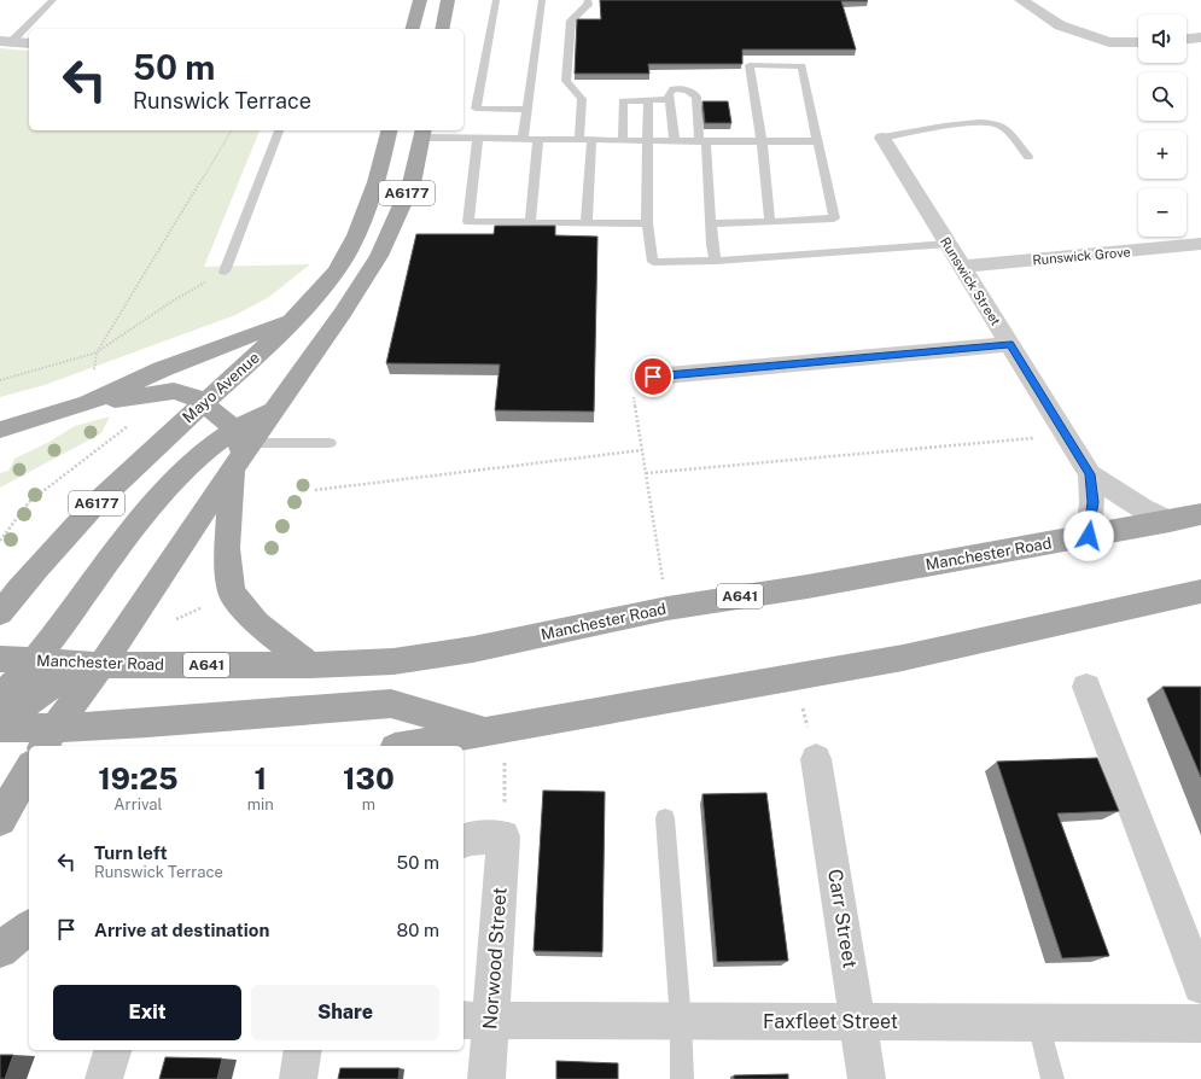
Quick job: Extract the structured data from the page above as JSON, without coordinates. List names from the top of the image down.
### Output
{
  "streets": {
    "main road": [
      "A6177",
      "Mayo Avenue",
      "Manchester Road",
      "A641"
    ],
    "street": [
      "Runswick Grove",
      "Runswick Street",
      "Carr Street",
      "Norwood Street",
      "Faxfleet Street"
    ]
  },
  "crossings": [
    ["Runswick Grove", "Runswick Street"],
    ["Runswick Street", "Manchester Road"],
    ["Carr Street", "Faxfleet Street"],
    ["Norwood Street", "Faxfleet Street"]
  ],
  "page": {
    "map_buttons": ["+", "−"],
    "turn": ["50 m", "Runswick Terrace"],
    "eta": [
      "19:25",
      "Arrival",
      "1",
      "min",
      "130",
      "m"
    ],
    "list": [
      {
        "name": "Turn left",
        "note": "Runswick Terrace",
        "value": "50 m"
      },
      {
        "name": "Arrive at destination",
        "value": "80 m"
      }
    ],
    "buttons": ["Exit", "Share"]
  }
}
